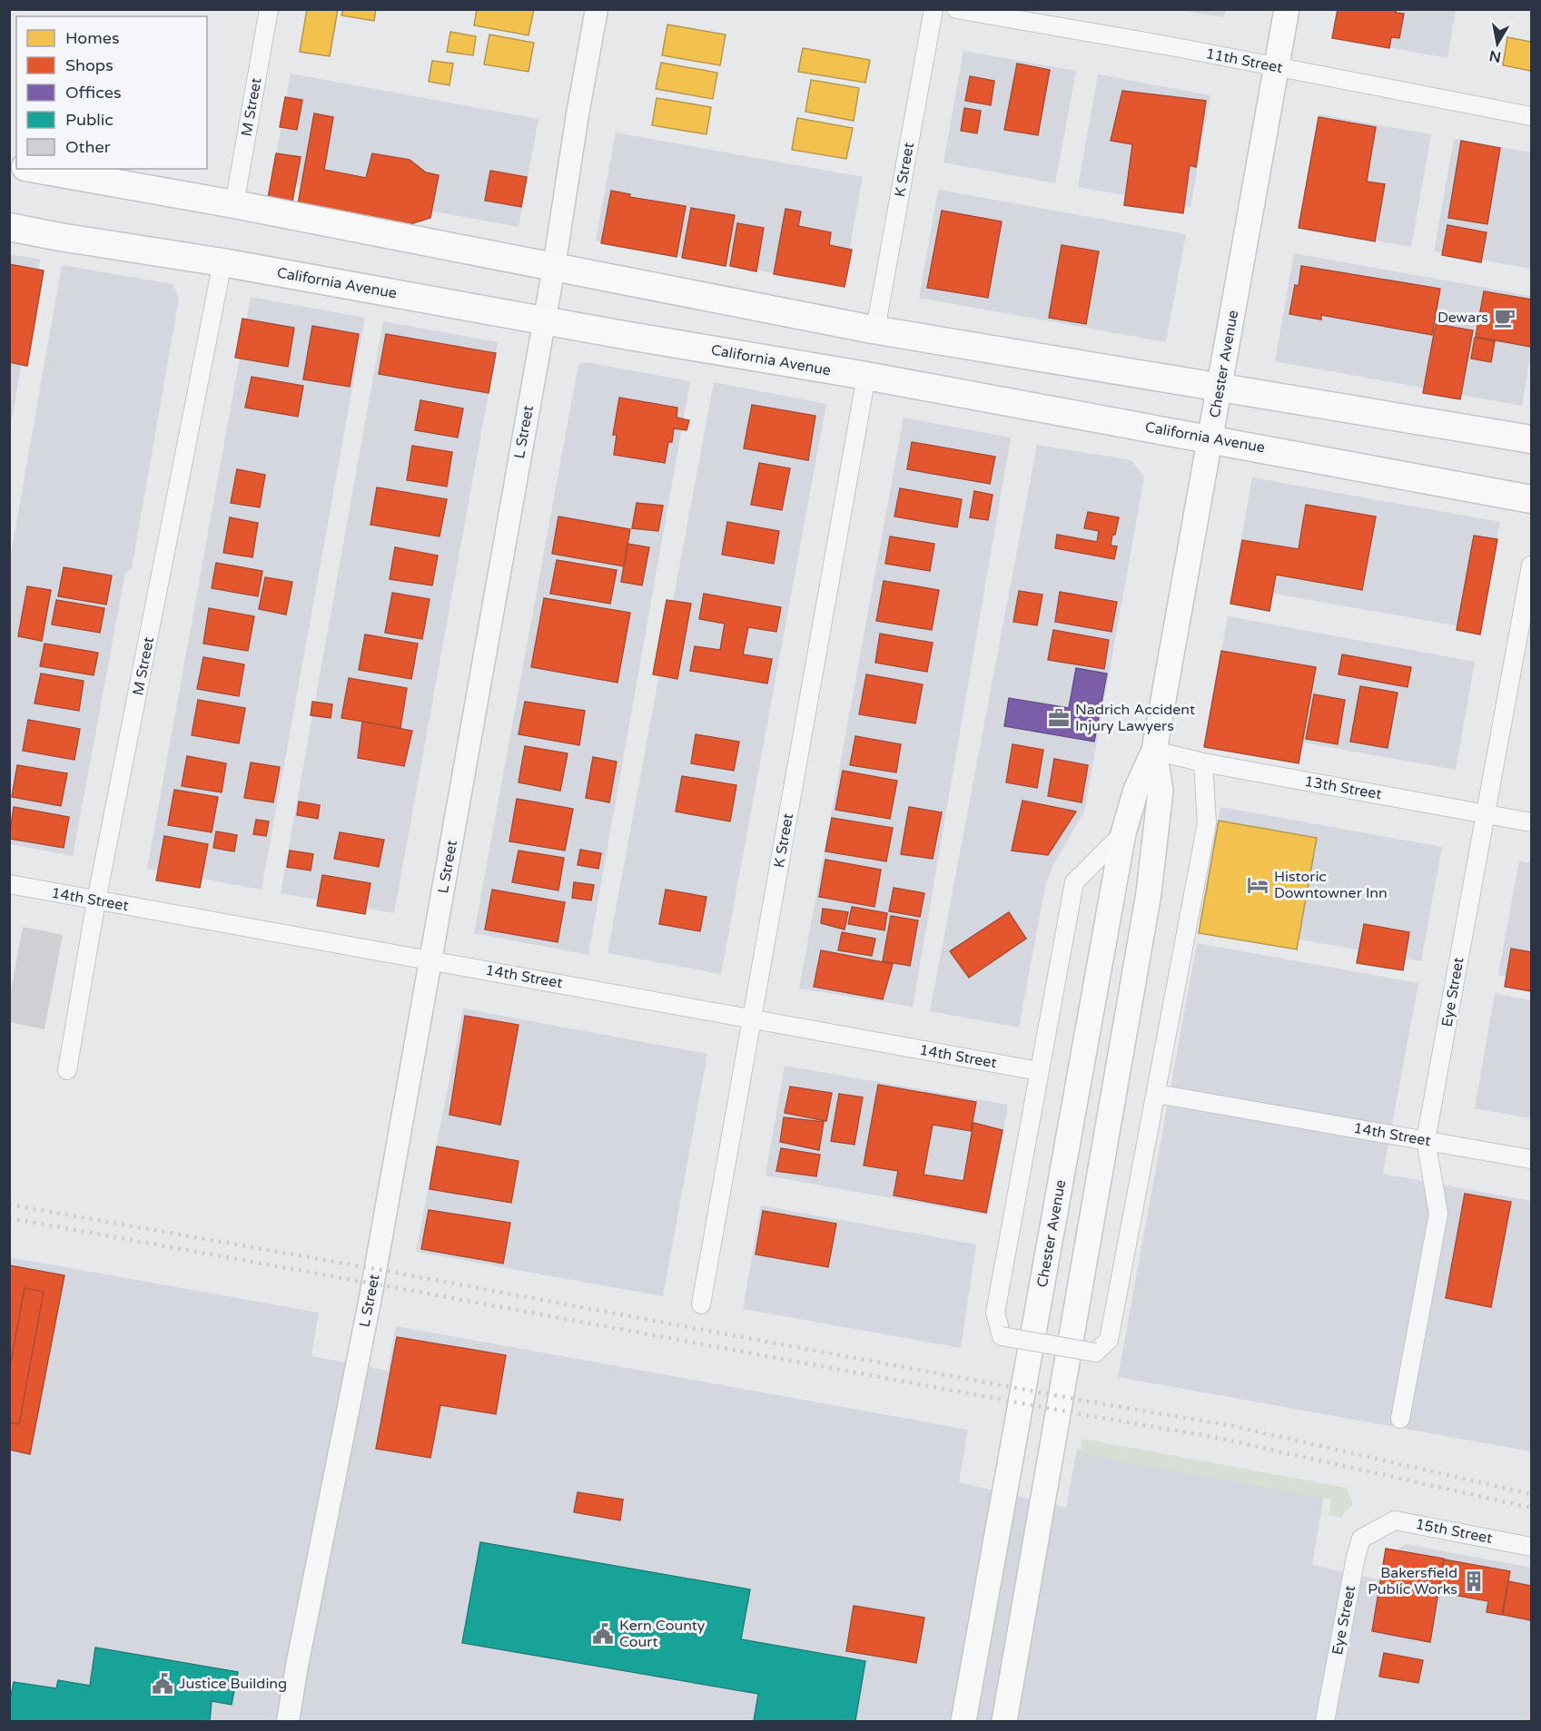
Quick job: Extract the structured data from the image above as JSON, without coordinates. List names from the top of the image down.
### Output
{
  "streets": {
    "main road": ["California Avenue", "Chester Avenue"],
    "street": [
      "11th Street",
      "M Street",
      "K Street",
      "L Street",
      "13th Street",
      "14th Street",
      "Eye Street",
      "15th Street"
    ]
  },
  "crossings": [
    ["11th Street", "Chester Avenue"],
    ["M Street", "California Avenue"],
    ["M Street", "14th Street"],
    ["K Street", "California Avenue"],
    ["K Street", "14th Street"],
    ["California Avenue", "Chester Avenue"],
    ["California Avenue", "L Street"],
    ["Chester Avenue", "13th Street"],
    ["L Street", "14th Street"],
    ["13th Street", "Eye Street"],
    ["14th Street", "Eye Street"],
    ["Eye Street", "15th Street"]
  ],
  "places": {
    "cafe": ["Dewars"],
    "office": ["Nadrich Accident Injury Lawyers"],
    "hotel": ["Historic Downtowner Inn"],
    "building": ["Bakersfield Public Works"],
    "public building": ["Kern County Court", "Justice Building"]
  },
  "legend": [
    "Homes",
    "Shops",
    "Offices",
    "Public",
    "Other"
  ],
  "north": "bottom"
}
